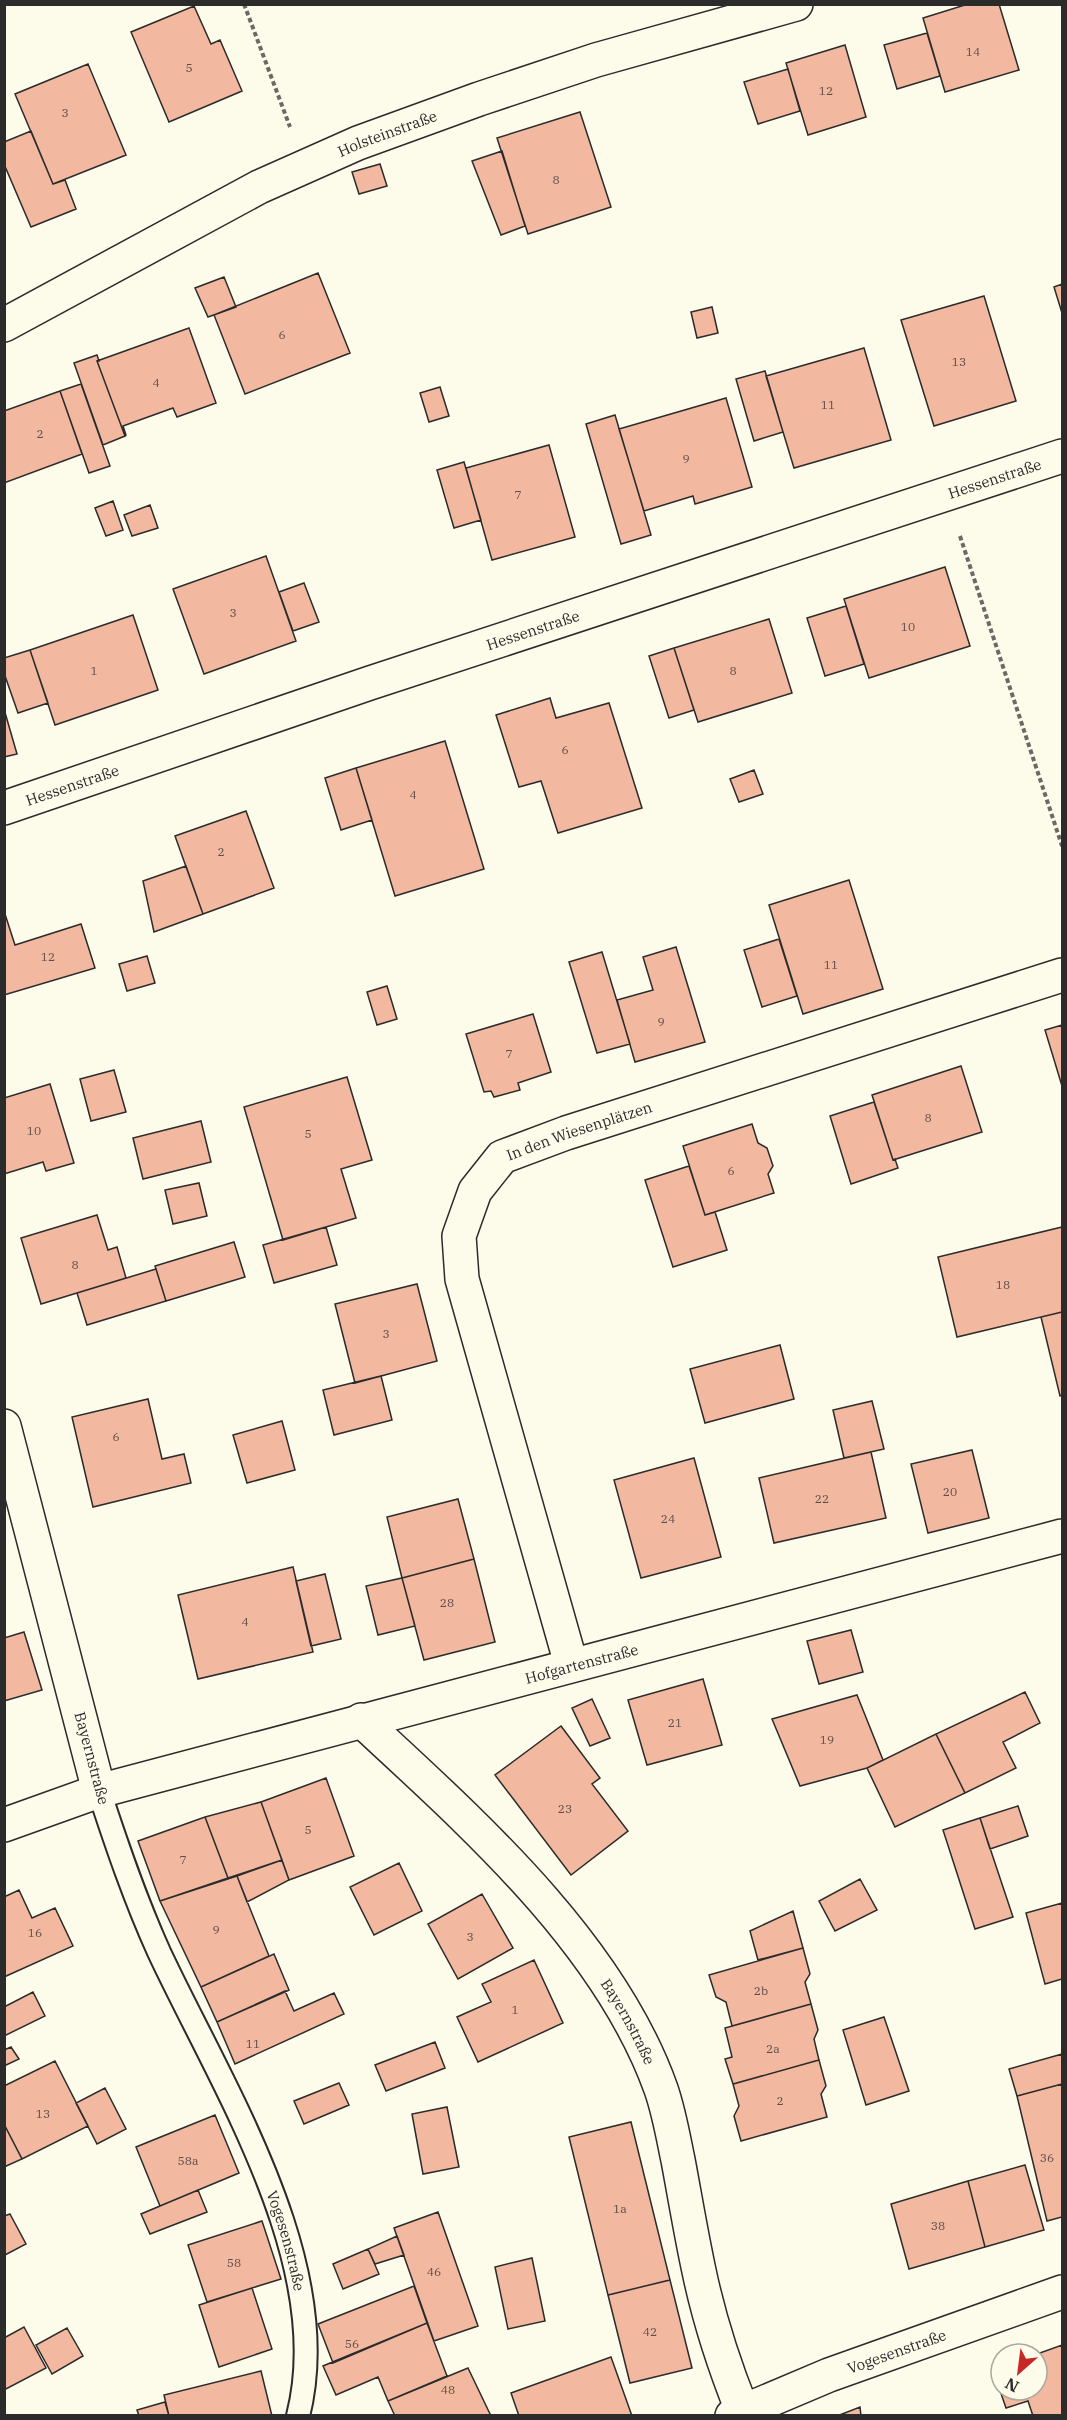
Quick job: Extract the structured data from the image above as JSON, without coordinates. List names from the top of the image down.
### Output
{
  "streets": {
    "street": [
      "Holsteinstraße",
      "Hessenstraße",
      "In den Wiesenplätzen",
      "Hofgartenstraße",
      "Bayernstraße",
      "Vogesenstraße"
    ]
  },
  "crossings": [
    ["In den Wiesenplätzen", "Hofgartenstraße"],
    ["Hofgartenstraße", "Bayernstraße"],
    ["Bayernstraße", "Vogesenstraße"]
  ],
  "house_numbers": [
    "14",
    "5",
    "12",
    "3",
    "8",
    "6",
    "13",
    "4",
    "11",
    "2",
    "9",
    "7",
    "3",
    "10",
    "1",
    "8",
    "6",
    "4",
    "2",
    "12",
    "11",
    "9",
    "7",
    "8",
    "10",
    "5",
    "6",
    "8",
    "18",
    "3",
    "6",
    "20",
    "22",
    "24",
    "28",
    "4",
    "21",
    "19",
    "23",
    "5",
    "7",
    "9",
    "16",
    "3",
    "2b",
    "1",
    "11",
    "2a",
    "2",
    "13",
    "36",
    "58a",
    "1a",
    "38",
    "58",
    "46",
    "42",
    "56",
    "48"
  ],
  "north": "bottom left"
}
